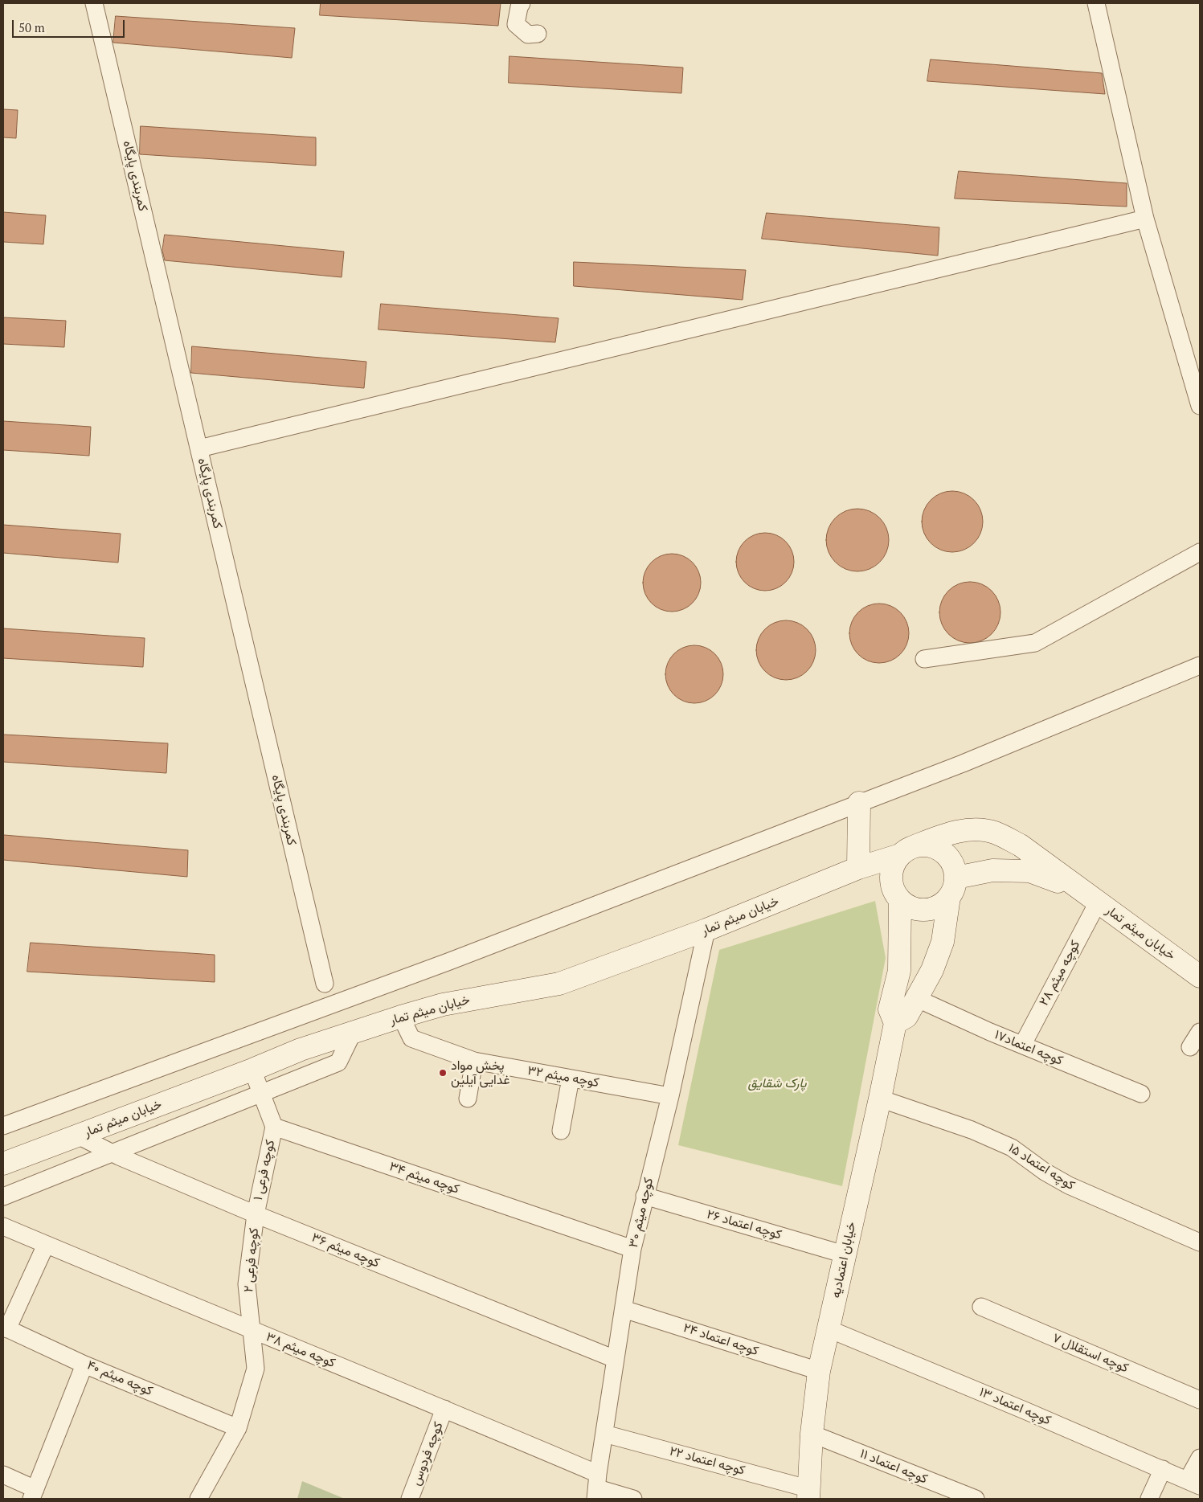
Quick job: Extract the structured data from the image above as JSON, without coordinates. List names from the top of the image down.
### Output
{
  "streets": {
    "street": [
      "کمربندی پایگاه",
      "خیابان میثم تمار",
      "کوچه میثم ۲۸",
      "کوچه اعتماد۱۷",
      "کوچه میثم ۳۲",
      "کوچه اعتماد ۱۵",
      "کوچه فرعی ۱",
      "کوچه میثم ۳۴",
      "کوچه میثم ۳۰",
      "کوچه اعتماد ۲۶",
      "کوچه میثم ۳۶",
      "کوچه فرعی ۲",
      "خیابان اعتمادیه",
      "کوچه اعتماد ۲۴",
      "کوچه میثم ۳۸",
      "کوچه استقلال ۷",
      "کوچه میثم ۴۰",
      "کوچه اعتماد ۱۳",
      "کوچه فردوس",
      "کوچه اعتماد ۲۲",
      "کوچه اعتماد ۱۱"
    ]
  },
  "crossings": [
    ["خیابان میثم تمار", "کوچه میثم ۲۸"],
    ["خیابان میثم تمار", "کوچه میثم ۳۲"],
    ["خیابان میثم تمار", "کوچه میثم ۳۰"],
    ["خیابان میثم تمار", "کوچه میثم ۳۶"],
    ["خیابان میثم تمار", "خیابان اعتمادیه"],
    ["کوچه میثم ۲۸", "کوچه اعتماد۱۷"],
    ["کوچه میثم ۳۲", "کوچه میثم ۳۰"],
    ["کوچه اعتماد ۱۵", "خیابان اعتمادیه"],
    ["کوچه فرعی ۱", "کوچه میثم ۳۴"],
    ["کوچه فرعی ۱", "کوچه میثم ۳۶"],
    ["کوچه فرعی ۱", "کوچه فرعی ۲"],
    ["کوچه میثم ۳۴", "کوچه میثم ۳۰"],
    ["کوچه میثم ۳۰", "کوچه اعتماد ۲۶"],
    ["کوچه میثم ۳۰", "کوچه میثم ۳۶"],
    ["کوچه میثم ۳۰", "کوچه اعتماد ۲۴"],
    ["کوچه میثم ۳۰", "کوچه میثم ۳۸"],
    ["کوچه میثم ۳۰", "کوچه اعتماد ۲۲"],
    ["کوچه اعتماد ۲۶", "خیابان اعتمادیه"],
    ["کوچه میثم ۳۶", "کوچه فرعی ۲"],
    ["کوچه فرعی ۲", "کوچه میثم ۳۸"],
    ["کوچه فرعی ۲", "کوچه میثم ۴۰"],
    ["خیابان اعتمادیه", "کوچه اعتماد ۲۴"],
    ["خیابان اعتمادیه", "کوچه اعتماد ۱۳"],
    ["خیابان اعتمادیه", "کوچه اعتماد ۲۲"],
    ["خیابان اعتمادیه", "کوچه اعتماد ۱۱"],
    ["کوچه میثم ۳۸", "کوچه فردوس"]
  ],
  "parks": ["پارک شقایق"],
  "places": ["پخش مواد غدایی آیلین"],
  "scale_bar": "50 m"
}
